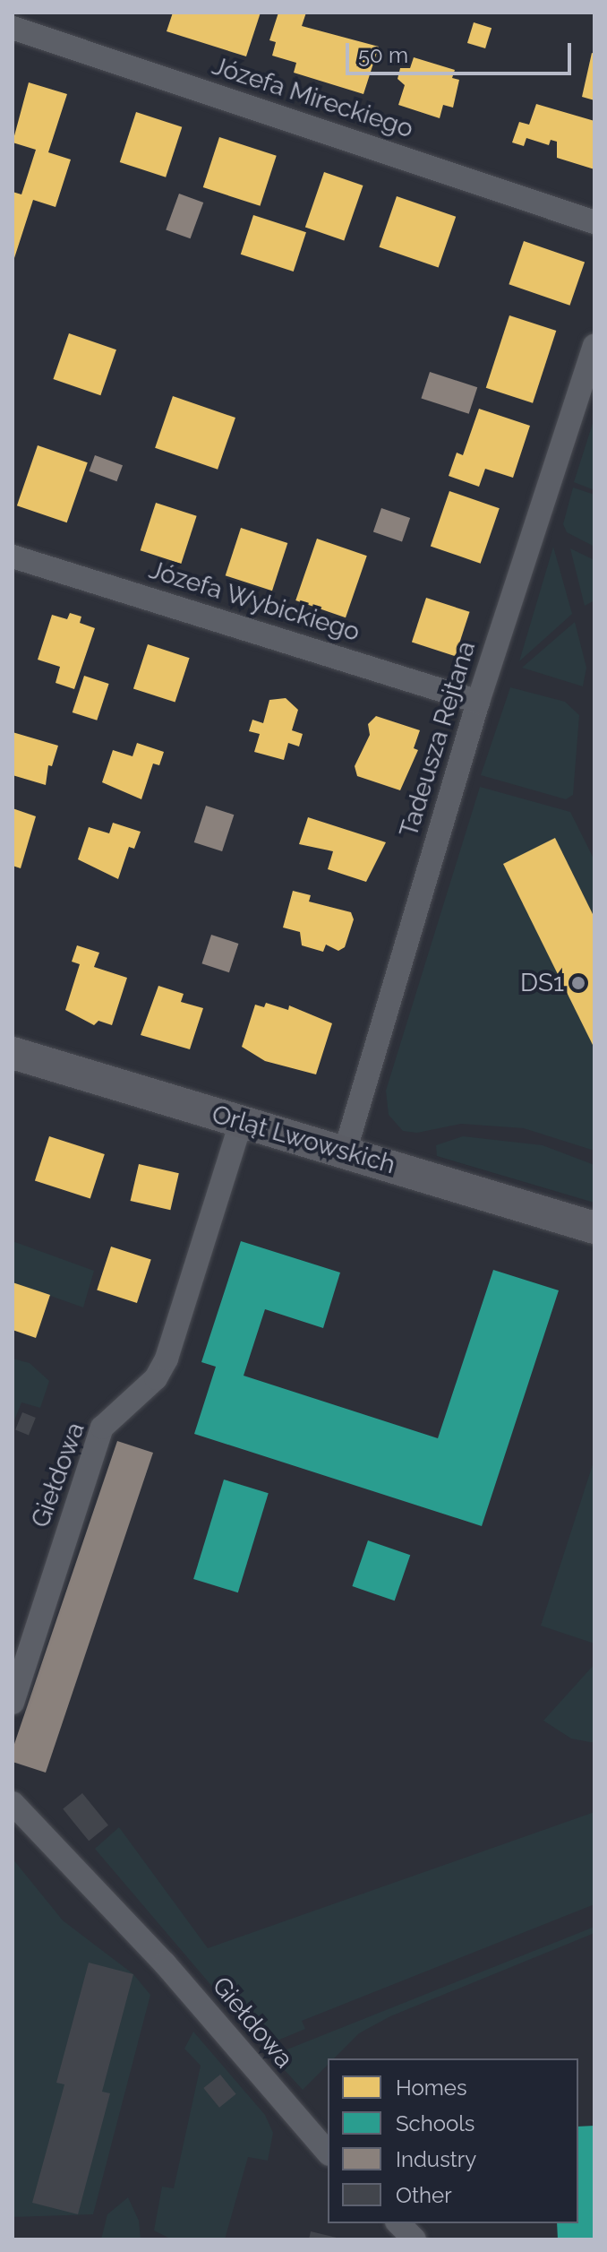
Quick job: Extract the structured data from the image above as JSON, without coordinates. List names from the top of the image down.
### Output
{
  "streets": {
    "main road": ["Orląt Lwowskich"],
    "street": [
      "Józefa Mireckiego",
      "Józefa Wybickiego",
      "Tadeusza Rejtana",
      "Giełdowa"
    ]
  },
  "crossings": [
    ["Józefa Wybickiego", "Tadeusza Rejtana"],
    ["Tadeusza Rejtana", "Orląt Lwowskich"],
    ["Orląt Lwowskich", "Giełdowa"]
  ],
  "places": ["DS1"],
  "legend": [
    "Homes",
    "Schools",
    "Industry",
    "Other"
  ],
  "scale_bar": "50 m"
}
